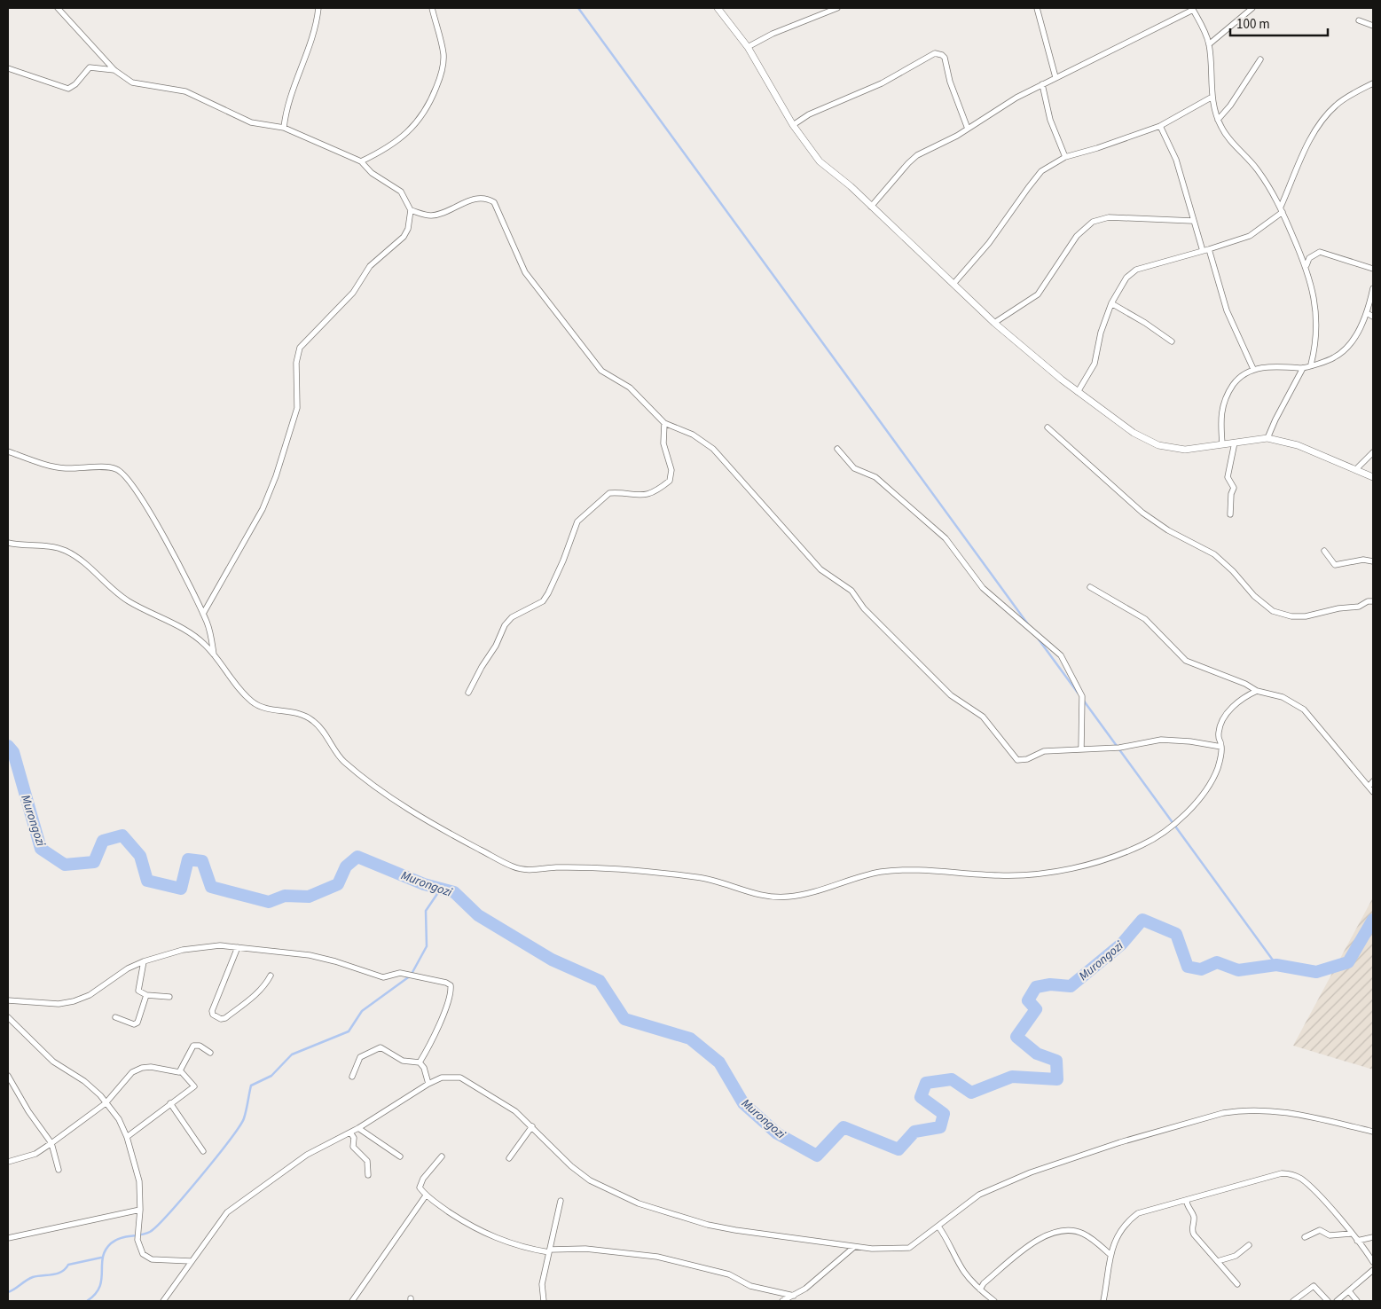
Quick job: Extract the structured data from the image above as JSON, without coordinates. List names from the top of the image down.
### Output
{
  "water": ["Murongozi"],
  "scale_bar": "100 m"
}
